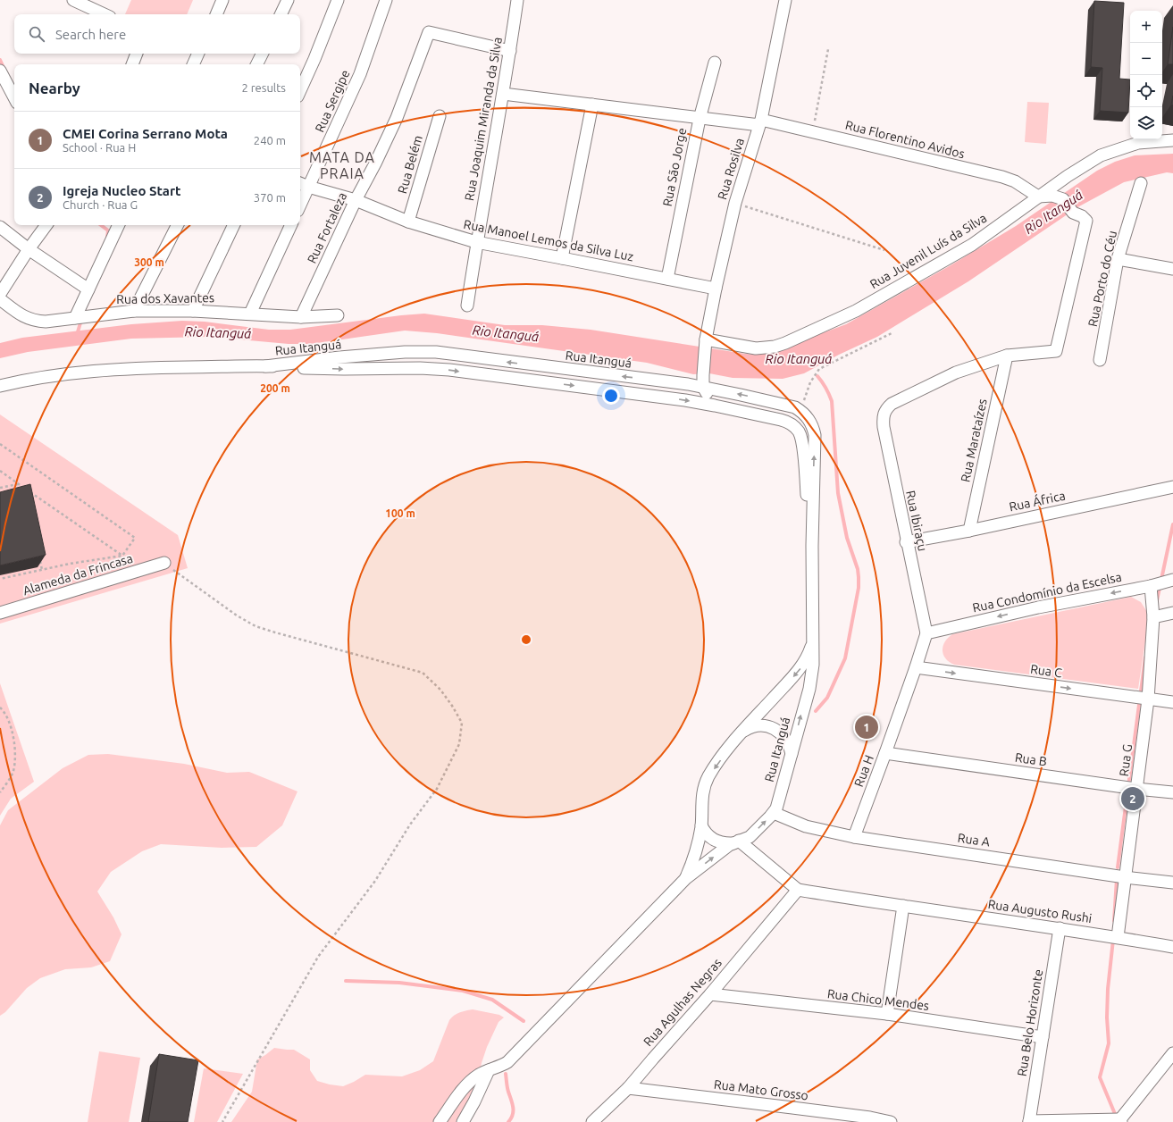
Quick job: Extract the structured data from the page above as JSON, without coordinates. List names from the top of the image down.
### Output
{
  "streets": {
    "street": [
      "Rua Sergipe",
      "Rua Joaquim Miranda da Silva",
      "Rua Florentino Avidos",
      "Rua Belém",
      "Rua São Jorge",
      "Rua Rosilva",
      "Rua Fortaleza",
      "Rua Manoel Lemos da Silva Luz",
      "Rua Juvenil Luís da Silva",
      "Rua Porto do Céu",
      "Rua dos Xavantes",
      "Rua Itanguá",
      "Rua Marataízes",
      "Rua África",
      "Rua Ibiraçu",
      "Alameda da Frincasa",
      "Rua Condomínio da Escelsa",
      "Rua C",
      "Rua B",
      "Rua G",
      "Rua H",
      "Rua A",
      "Rua Augusto Rushi",
      "Rua Chico Mendes",
      "Rua Agulhas Negras",
      "Rua Belo Horizonte",
      "Rua Mato Grosso"
    ]
  },
  "crossings": [
    ["Rua Sergipe", "Rua Manoel Lemos da Silva Luz"],
    ["Rua Joaquim Miranda da Silva", "Rua Florentino Avidos"],
    ["Rua Joaquim Miranda da Silva", "Rua Fortaleza"],
    ["Rua Joaquim Miranda da Silva", "Rua Manoel Lemos da Silva Luz"],
    ["Rua Florentino Avidos", "Rua São Jorge"],
    ["Rua Florentino Avidos", "Rua Rosilva"],
    ["Rua Florentino Avidos", "Rua Juvenil Luís da Silva"],
    ["Rua Belém", "Rua Manoel Lemos da Silva Luz"],
    ["Rua São Jorge", "Rua Manoel Lemos da Silva Luz"],
    ["Rua Rosilva", "Rua Manoel Lemos da Silva Luz"],
    ["Rua Rosilva", "Rua Juvenil Luís da Silva"],
    ["Rua Rosilva", "Rua Itanguá"],
    ["Rua Fortaleza", "Rua Manoel Lemos da Silva Luz"],
    ["Rua Fortaleza", "Rua dos Xavantes"],
    ["Rua Itanguá", "Rua A"],
    ["Rua Marataízes", "Rua África"],
    ["Rua Marataízes", "Rua Ibiraçu"],
    ["Rua África", "Rua Ibiraçu"],
    ["Rua Ibiraçu", "Rua Condomínio da Escelsa"],
    ["Rua Ibiraçu", "Rua H"],
    ["Rua Condomínio da Escelsa", "Rua G"],
    ["Rua Condomínio da Escelsa", "Rua H"],
    ["Rua C", "Rua G"],
    ["Rua C", "Rua H"],
    ["Rua B", "Rua G"],
    ["Rua B", "Rua H"],
    ["Rua G", "Rua A"],
    ["Rua G", "Rua Augusto Rushi"],
    ["Rua H", "Rua A"],
    ["Rua Augusto Rushi", "Rua Agulhas Negras"],
    ["Rua Augusto Rushi", "Rua Belo Horizonte"],
    ["Rua Chico Mendes", "Rua Agulhas Negras"],
    ["Rua Chico Mendes", "Rua Belo Horizonte"],
    ["Rua Agulhas Negras", "Rua Mato Grosso"]
  ],
  "one_way": ["Rua Condomínio da Escelsa", "Rua C"],
  "districts": ["MATA DA PRAIA"],
  "water": ["Rio Itanguá"],
  "page": {
    "map_buttons": ["+", "−"],
    "search": "Search here",
    "heading": ["Nearby", "2 results"],
    "list": [
      {
        "mark": "1",
        "name": "CMEI Corina Serrano Mota",
        "note": "School · Rua H",
        "value": "240 m"
      },
      {
        "mark": "2",
        "name": "Igreja Nucleo Start",
        "note": "Church · Rua G",
        "value": "370 m"
      }
    ],
    "pins": ["1", "2"]
  },
  "rings": ["300 m", "200 m", "100 m"]
}
